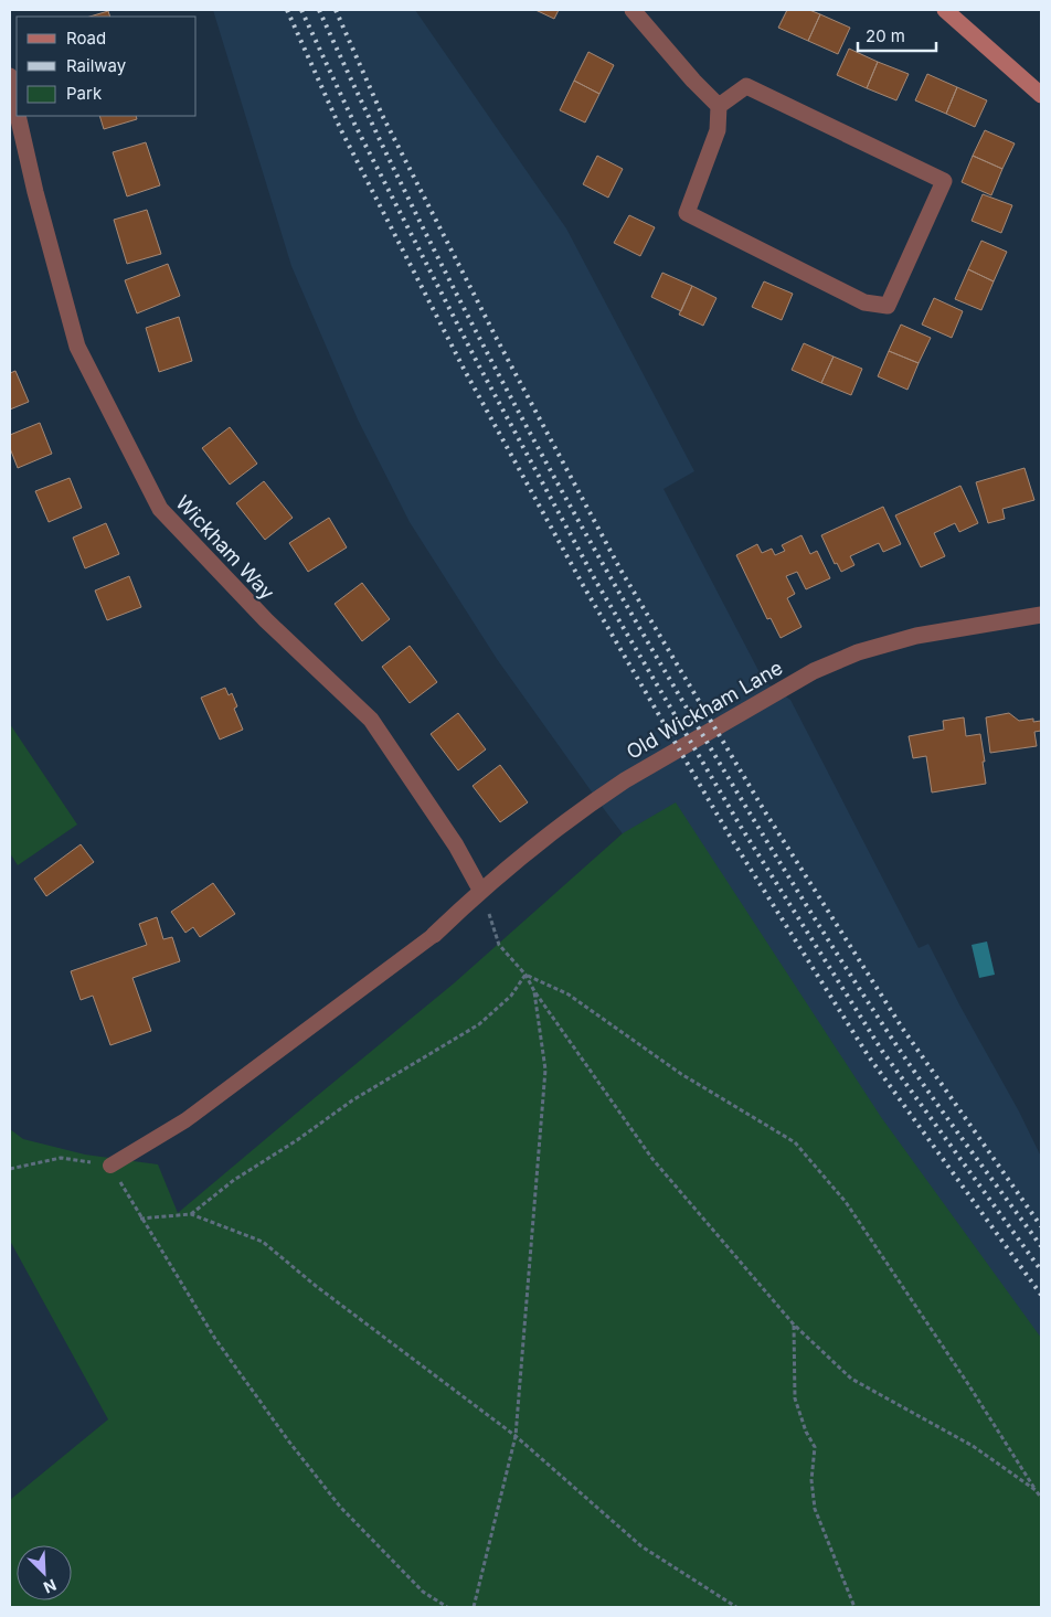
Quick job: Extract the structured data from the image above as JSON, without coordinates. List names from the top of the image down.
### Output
{
  "streets": {
    "street": ["Wickham Way", "Old Wickham Lane"]
  },
  "crossings": [
    ["Wickham Way", "Old Wickham Lane"]
  ],
  "legend": ["Road", "Railway", "Park"],
  "scale_bar": "20 m",
  "north": "bottom right"
}
